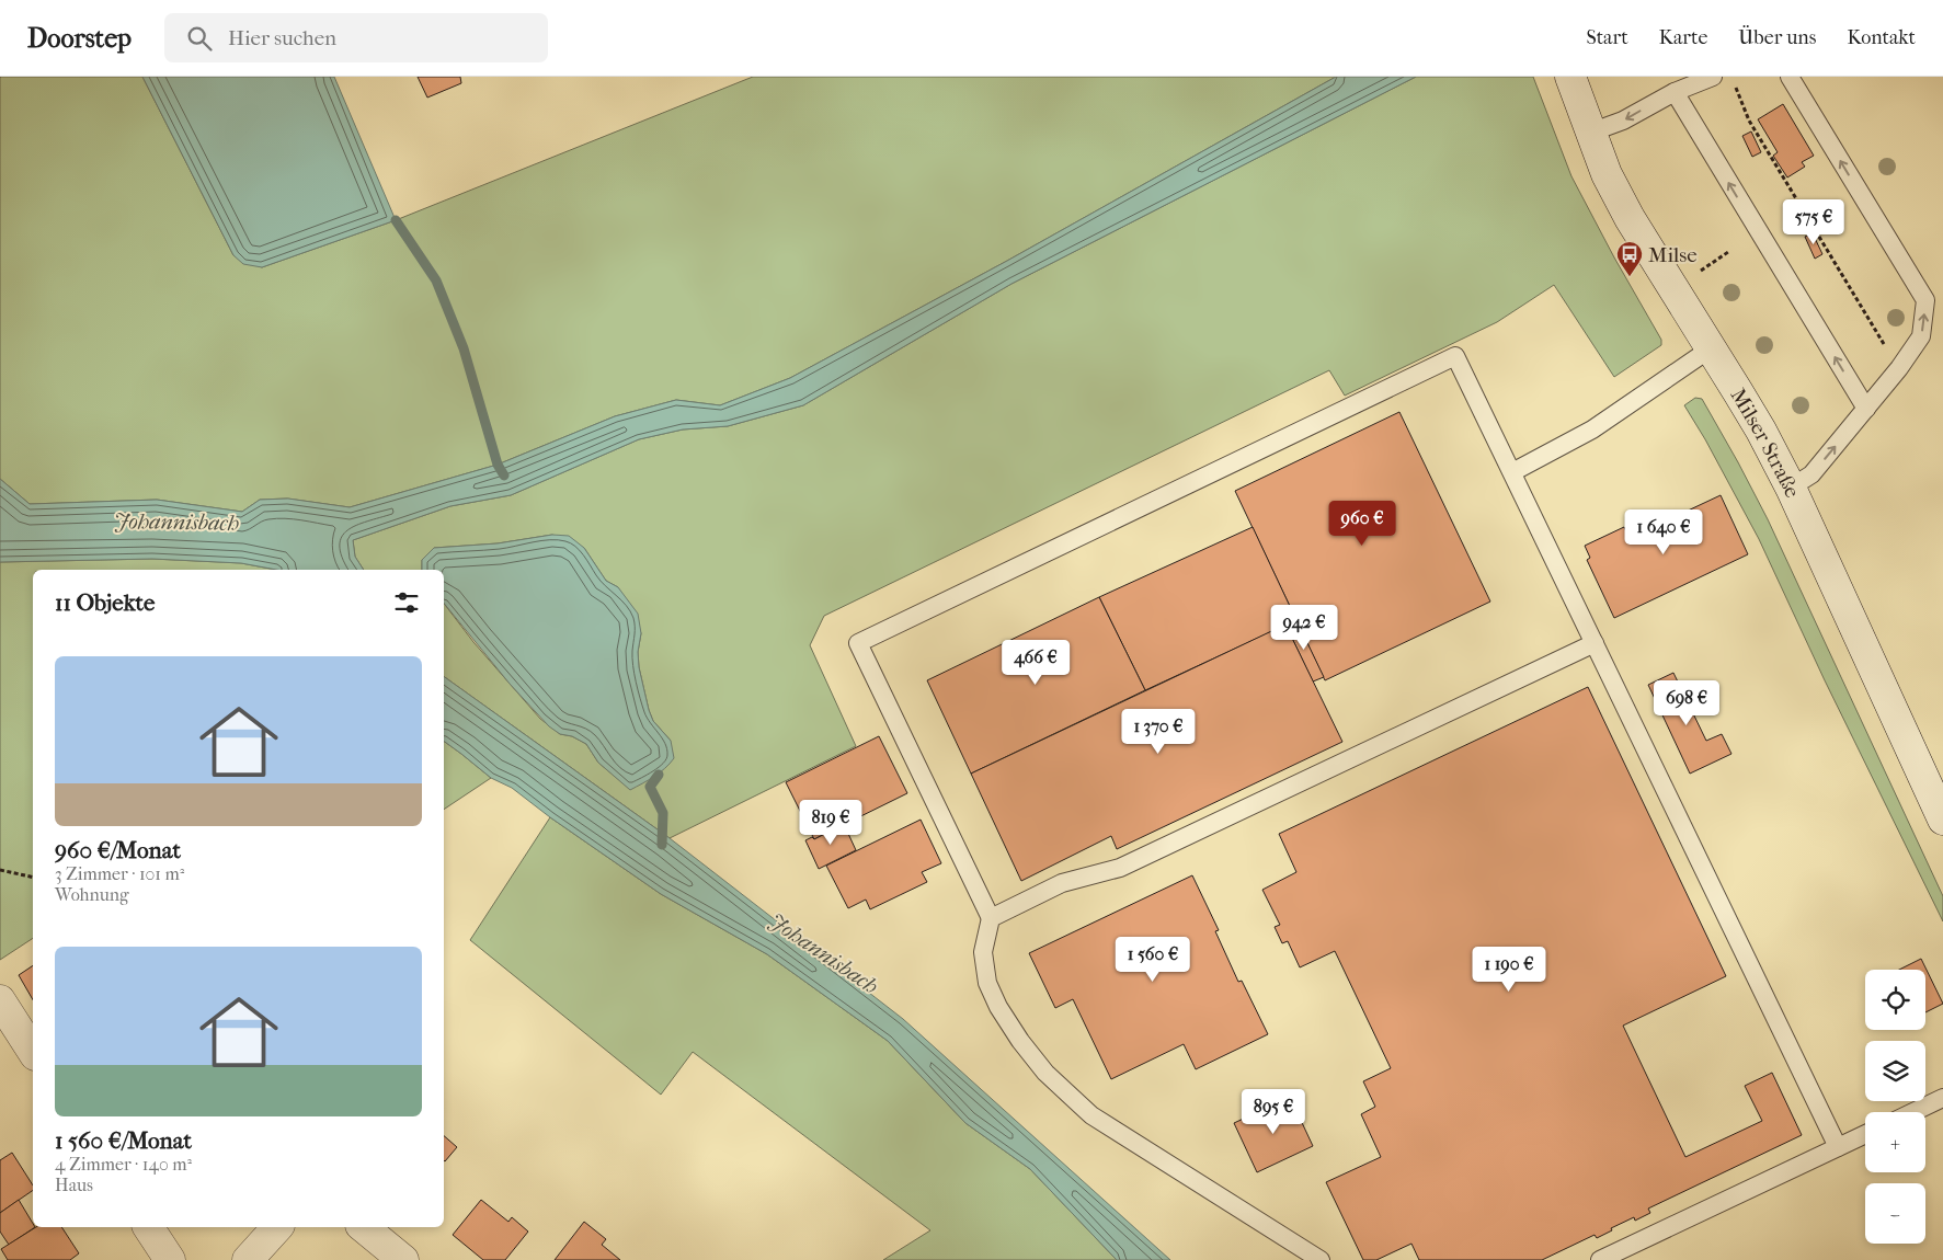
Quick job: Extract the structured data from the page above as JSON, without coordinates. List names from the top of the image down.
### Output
{
  "streets": {
    "main road": ["Milser Straße"]
  },
  "water": ["Johannisbach"],
  "places": {
    "bus stop": ["Milse"]
  },
  "page": {
    "header": "Doorstep",
    "search": "Hier suchen",
    "nav": [
      "Start",
      "Karte",
      "Über uns",
      "Kontakt"
    ],
    "price": [
      "575 €",
      "960 €",
      "1 640 €",
      "942 €",
      "466 €",
      "698 €",
      "1 370 €",
      "819 €",
      "1 560 €",
      "1 190 €",
      "895 €"
    ],
    "heading": "11 Objekte",
    "list": [
      {
        "name": "960 €/Monat",
        "note": "3 Zimmer · 101 m² · Wohnung"
      },
      {
        "name": "1 560 €/Monat",
        "note": "4 Zimmer · 140 m² · Haus"
      }
    ],
    "map_buttons": ["+", "−"]
  }
}
